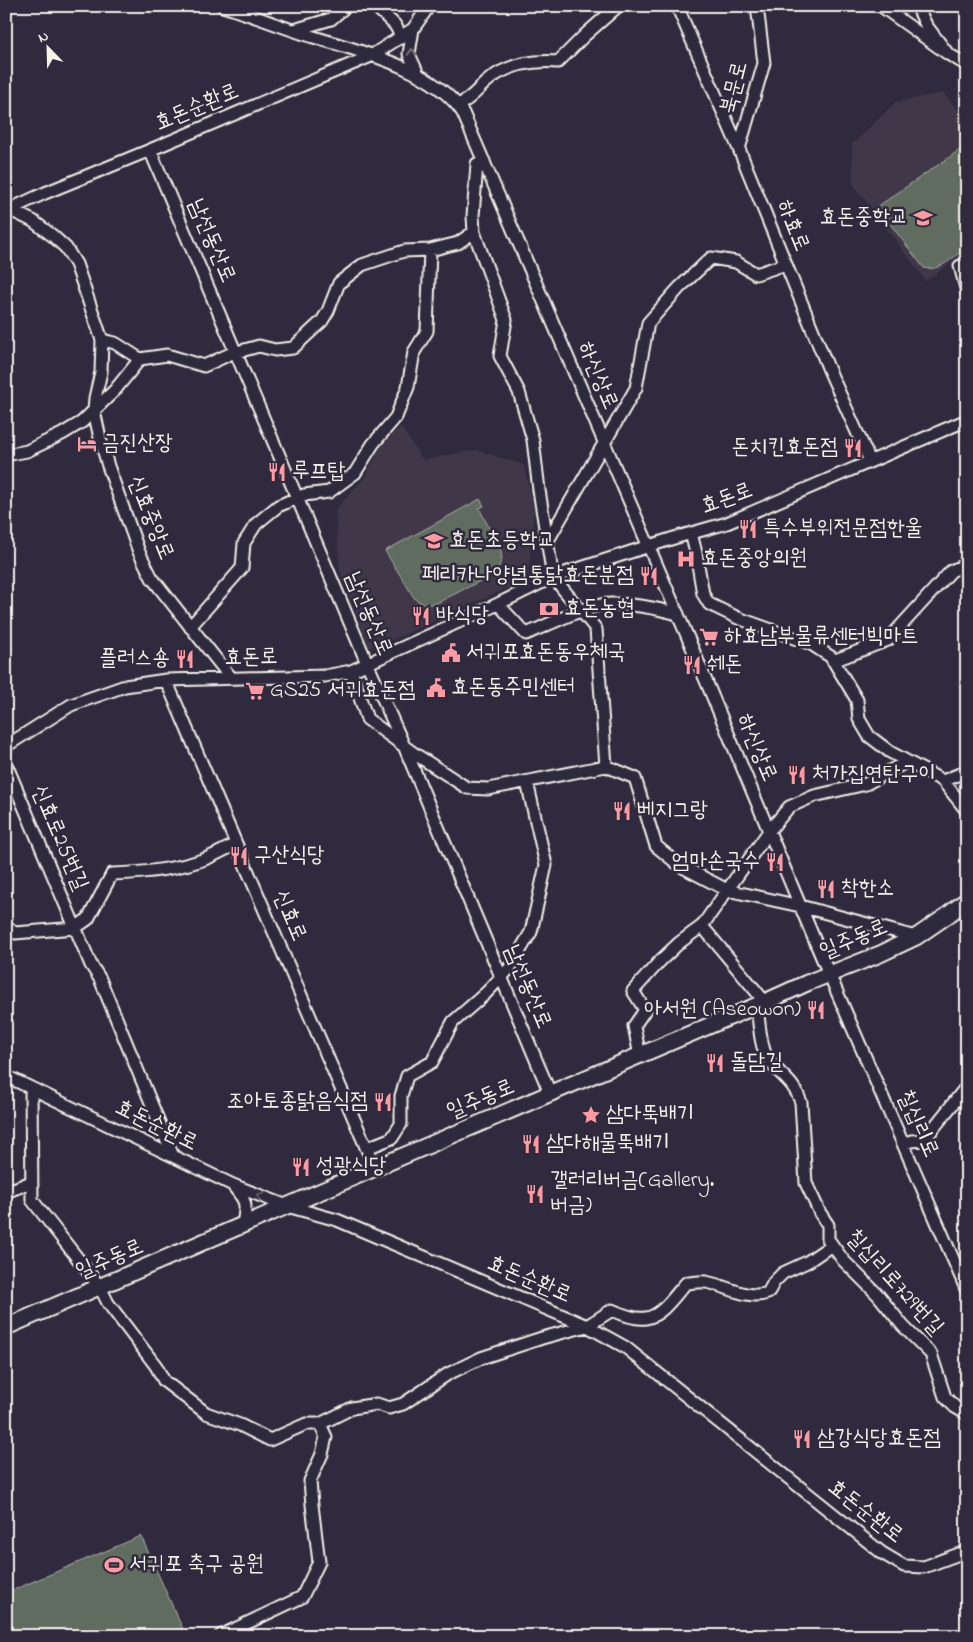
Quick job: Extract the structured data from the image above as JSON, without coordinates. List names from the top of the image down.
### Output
{
  "streets": {
    "main road": ["일주동로"],
    "street": [
      "북문로",
      "효돈순환로",
      "하효로",
      "남선동산로",
      "하신상로",
      "효돈로",
      "신효중앙로",
      "신효로25번길",
      "신효로",
      "칠십리로",
      "칠십리로729번길"
    ]
  },
  "crossings": [
    ["북문로", "하효로"],
    ["효돈순환로", "남선동산로"],
    ["효돈순환로", "하신상로"],
    ["효돈순환로", "신효중앙로"],
    ["효돈순환로", "일주동로"],
    ["하효로", "효돈로"],
    ["남선동산로", "효돈로"],
    ["남선동산로", "일주동로"],
    ["하신상로", "효돈로"],
    ["하신상로", "일주동로"],
    ["하신상로", "칠십리로"],
    ["효돈로", "신효중앙로"],
    ["효돈로", "신효로"],
    ["신효로25번길", "신효로"],
    ["신효로", "일주동로"],
    ["일주동로", "칠십리로"],
    ["일주동로", "칠십리로729번길"]
  ],
  "places": {
    "school or university": ["효돈중학교", "효돈초등학교"],
    "hotel": ["금진산장"],
    "restaurant": [
      "돈치킨효돈점",
      "루프탑",
      "특수부위전문점한울",
      "페리카나양념통닭효돈분점",
      "바식당",
      "플러스숑",
      "쉐돈",
      "처가집연탄구이",
      "베지그랑",
      "구산식당",
      "엄마손국수",
      "착한소",
      "아서원 (Aseowon)",
      "돌담길",
      "조아토종닭음식점",
      "삼다해물뚝배기",
      "성광식당",
      "갤러리버금(Gallery. 버금)",
      "삼강식당효돈점"
    ],
    "hospital": ["효돈중앙의원"],
    "bank": ["효돈농협"],
    "supermarket": ["하효남부물류센터빅마트", "GS25 서귀효돈점"],
    "public building": ["서귀포효돈동우체국", "효돈동주민센터"],
    "place": ["삼다뚝배기"],
    "sports": ["서귀포 축구 공원"]
  },
  "north": "top left"
}
